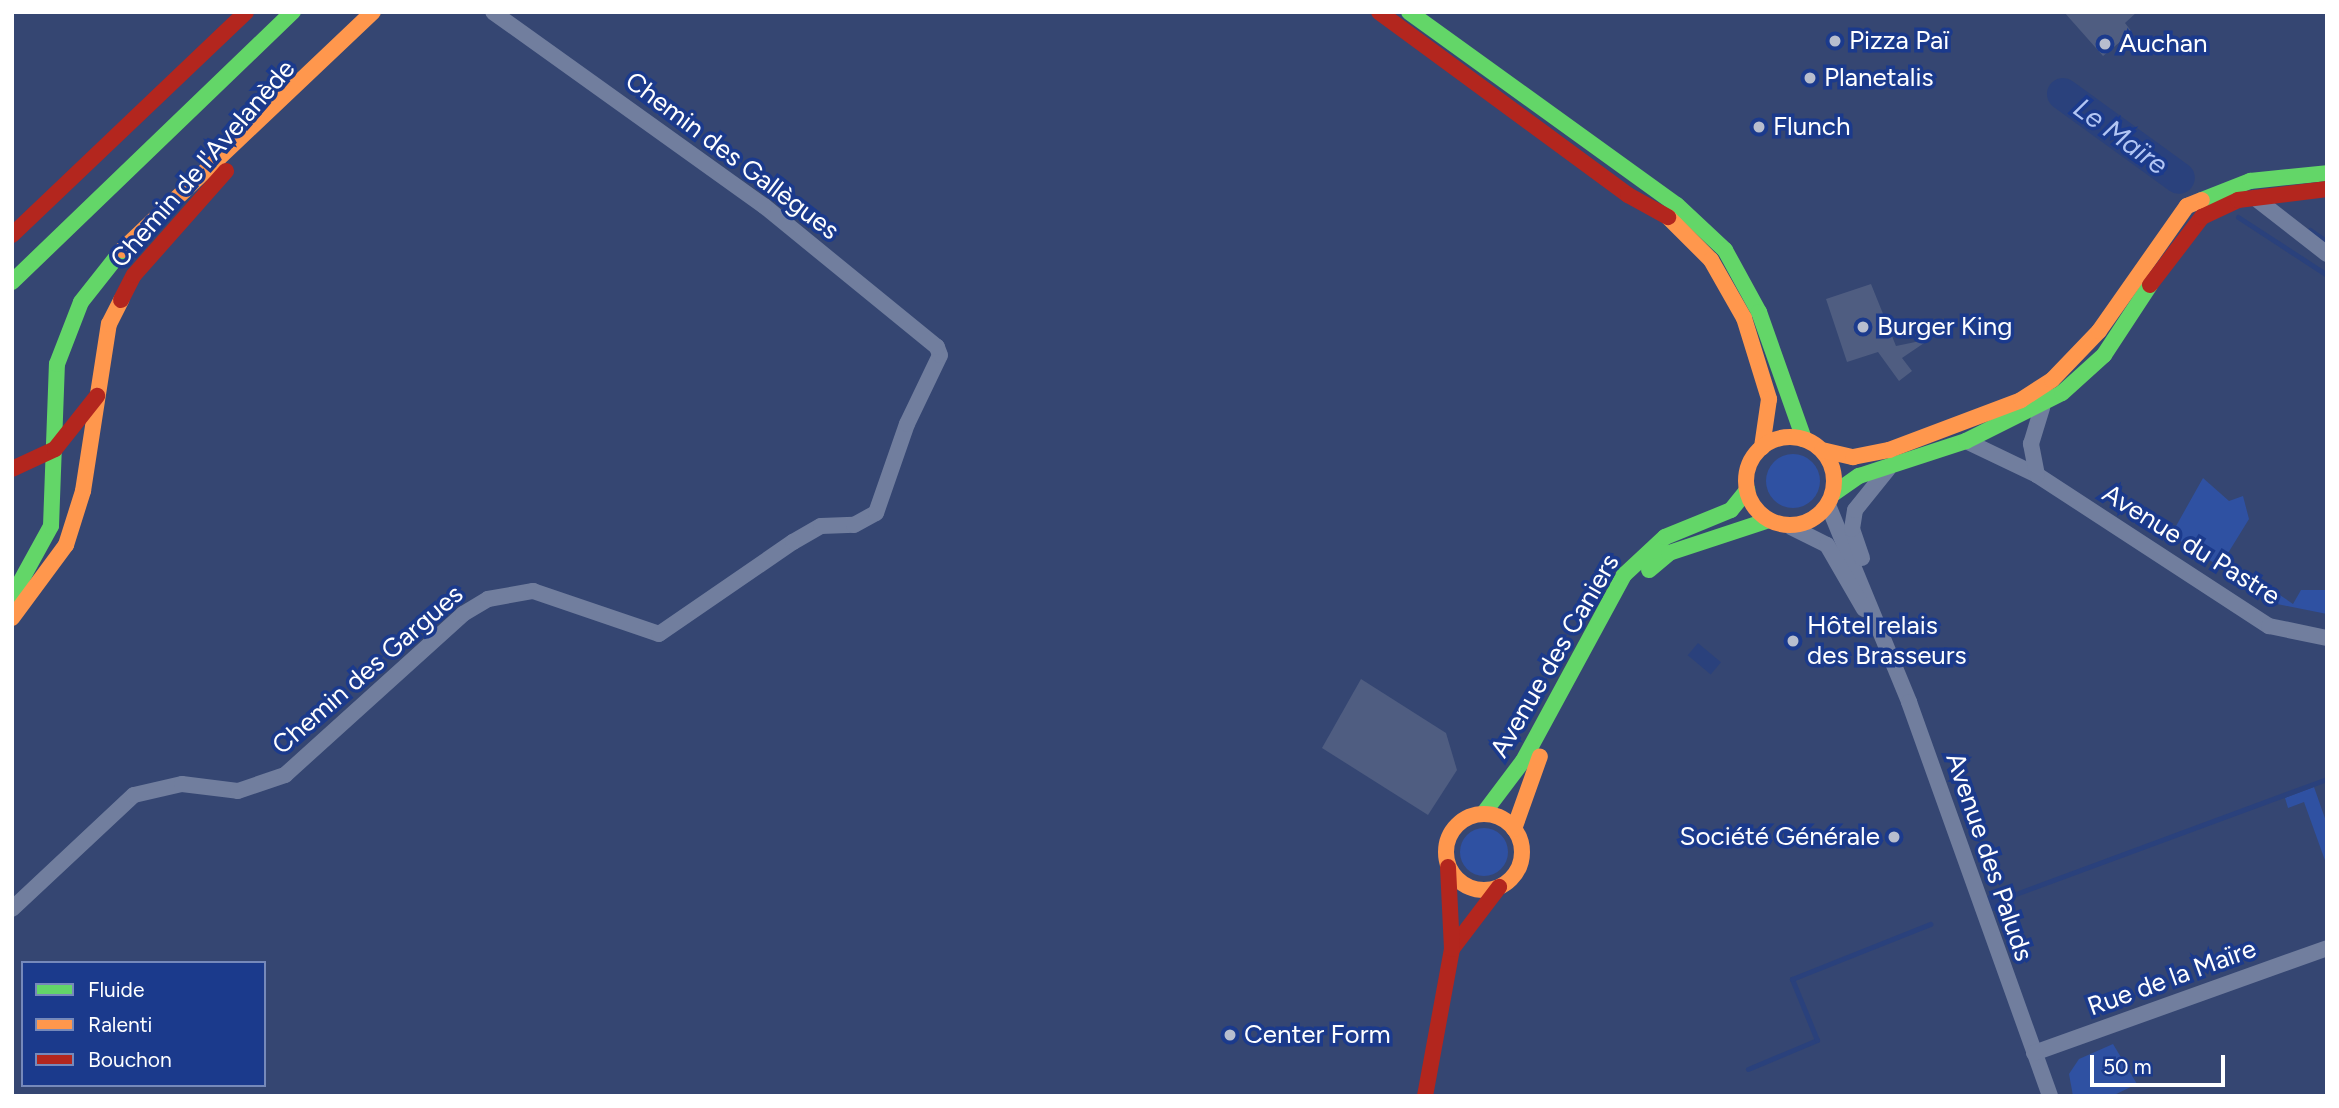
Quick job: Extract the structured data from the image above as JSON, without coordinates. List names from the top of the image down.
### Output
{
  "streets": {
    "main road": ["Chemin de l'Avelanède", "Avenue des Caniers"],
    "street": [
      "Chemin des Gallègues",
      "Avenue du Pastre",
      "Chemin des Gargues",
      "Avenue des Paluds",
      "Rue de la Maïre"
    ]
  },
  "crossings": [
    ["Chemin des Gallègues", "Chemin des Gargues"],
    ["Avenue des Caniers", "Avenue des Paluds"],
    ["Avenue des Paluds", "Rue de la Maïre"]
  ],
  "water": ["Le Maïre"],
  "places": [
    "Pizza Paï",
    "Auchan",
    "Planetalis",
    "Flunch",
    "Burger King",
    "Hôtel relais des Brasseurs",
    "Société Générale",
    "Center Form"
  ],
  "legend": ["Fluide", "Ralenti", "Bouchon"],
  "scale_bar": "50 m"
}
